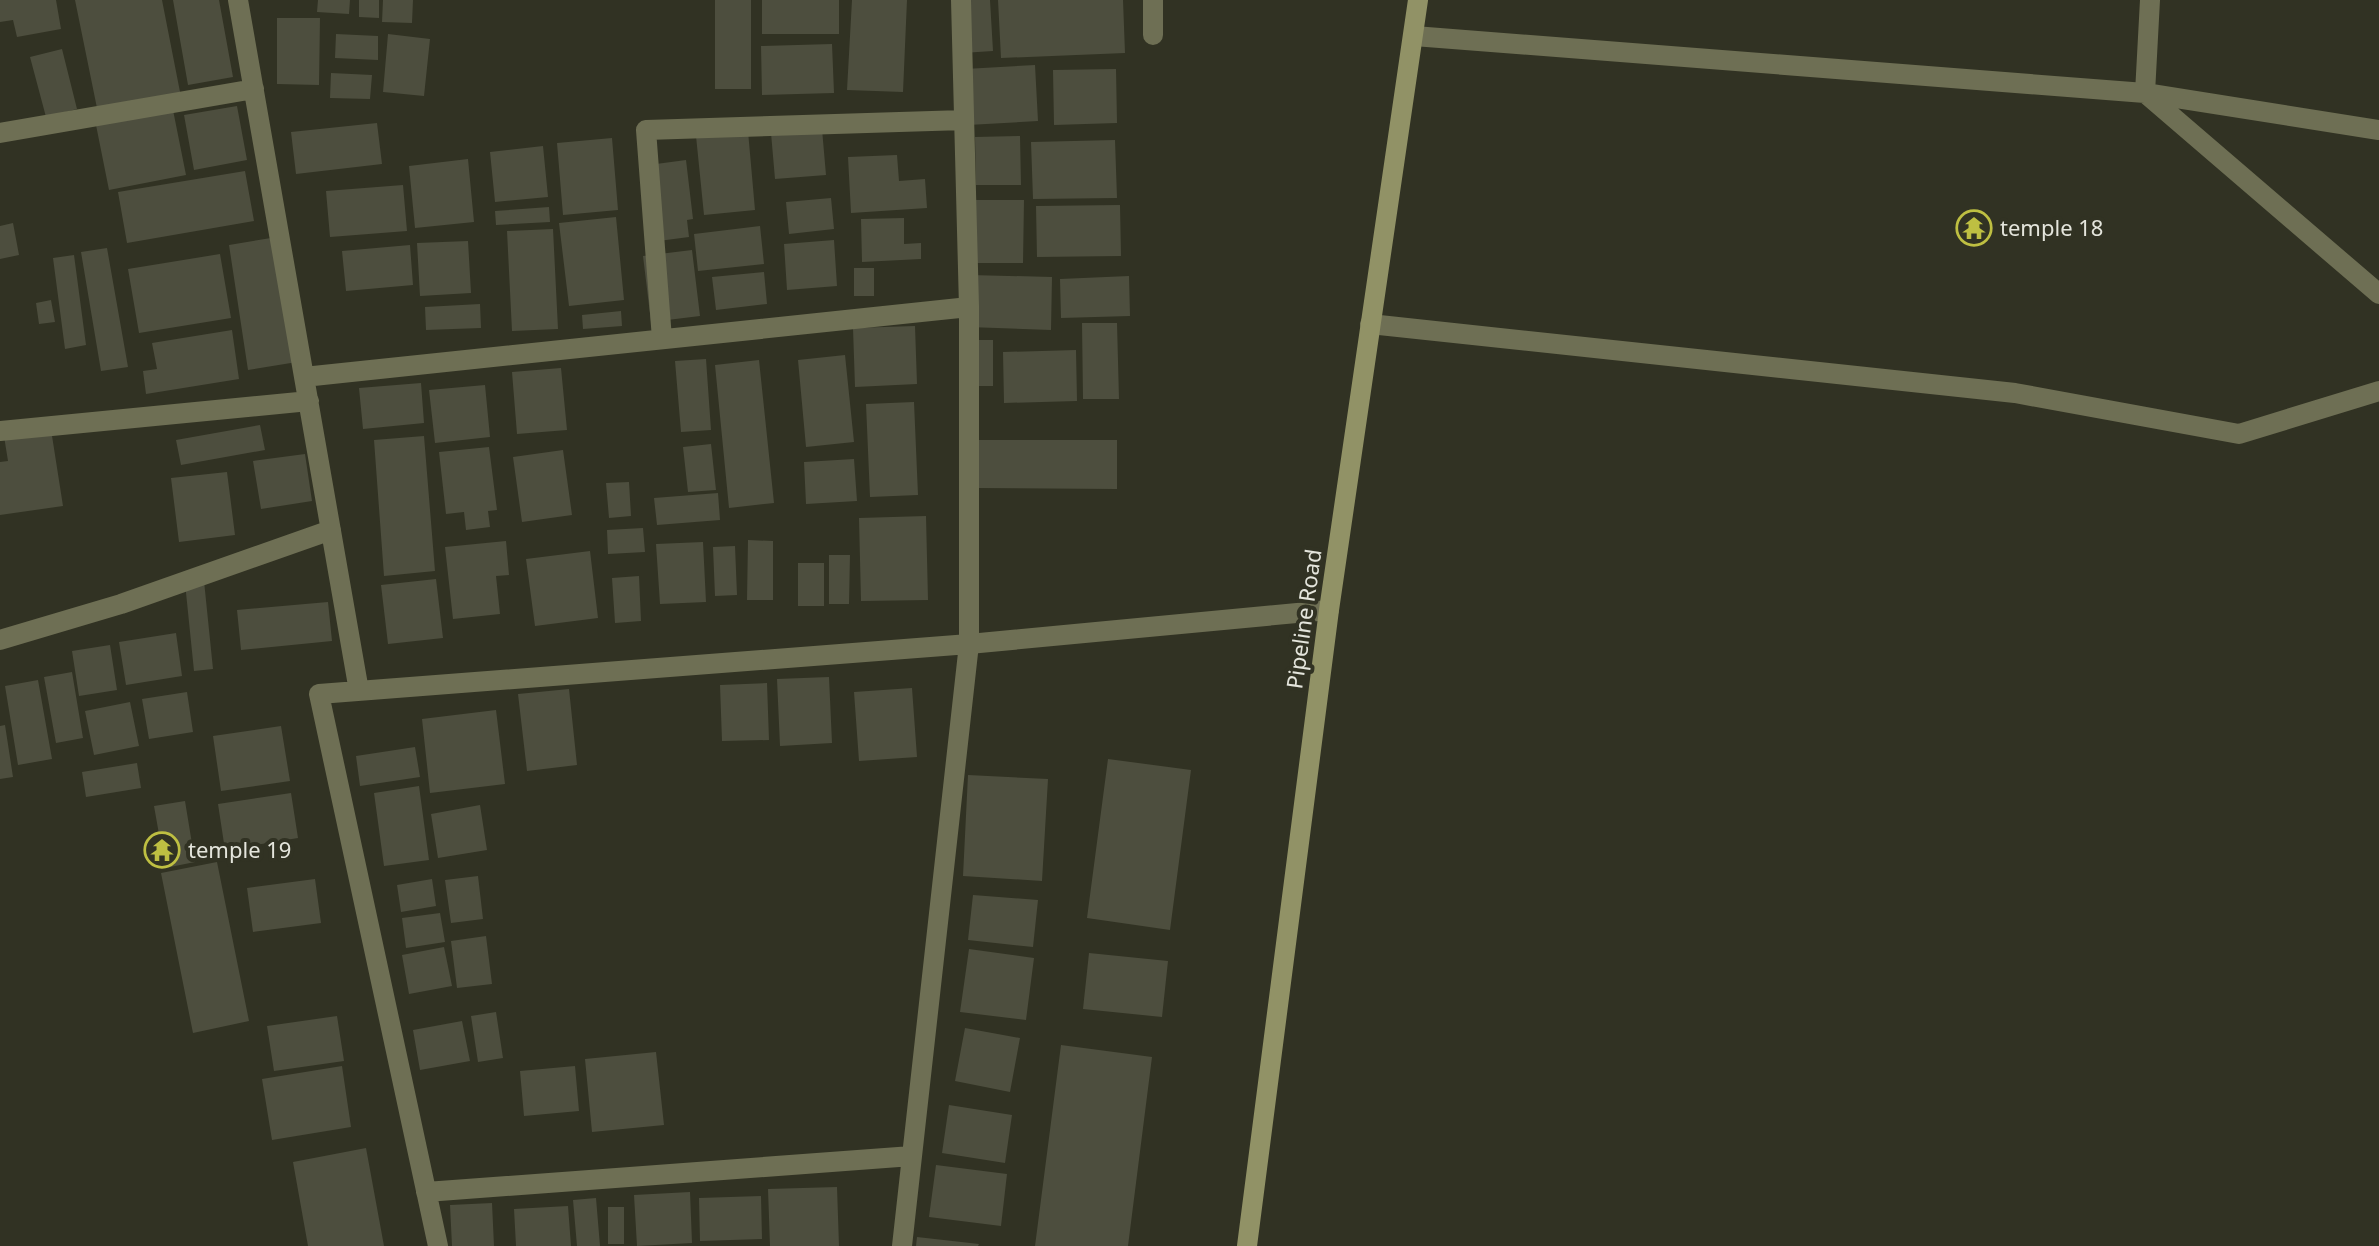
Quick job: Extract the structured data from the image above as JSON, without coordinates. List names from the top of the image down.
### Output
{
  "streets": {
    "main road": ["Pipeline Road"]
  },
  "places": {
    "temple": ["temple 18", "temple 19"]
  }
}
